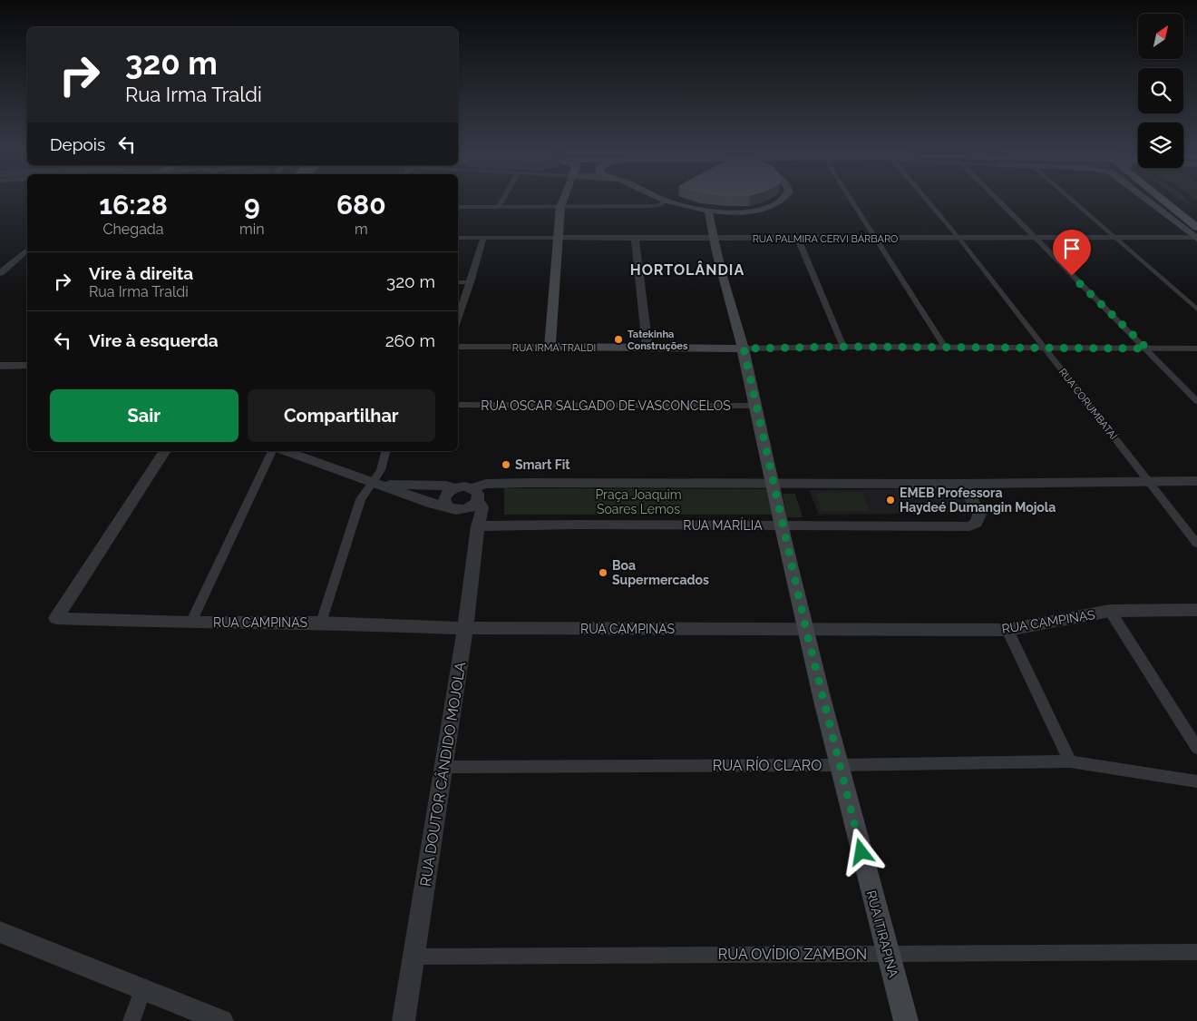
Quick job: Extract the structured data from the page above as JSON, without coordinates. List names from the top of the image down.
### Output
{
  "streets": {
    "main road": ["RUA IRMA TRALDI", "RUA ITIRAPINA"],
    "street": [
      "RUA PALMIRA CERVI BÁRBARO",
      "RUA CORUMBATAÍ",
      "RUA OSCAR SALGADO DE VASCONCELOS",
      "RUA MARÍLIA",
      "RUA CAMPINAS",
      "RUA RÍO CLARO",
      "RUA DOUTOR CÂNDIDO MOJOLA",
      "RUA OVÍDIO ZAMBON"
    ]
  },
  "crossings": [
    ["RUA PALMIRA CERVI BÁRBARO", "RUA CORUMBATAÍ"],
    ["RUA PALMIRA CERVI BÁRBARO", "RUA ITIRAPINA"],
    ["RUA IRMA TRALDI", "RUA CORUMBATAÍ"],
    ["RUA IRMA TRALDI", "RUA ITIRAPINA"],
    ["RUA OSCAR SALGADO DE VASCONCELOS", "RUA ITIRAPINA"],
    ["RUA MARÍLIA", "RUA DOUTOR CÂNDIDO MOJOLA"],
    ["RUA MARÍLIA", "RUA ITIRAPINA"],
    ["RUA CAMPINAS", "RUA DOUTOR CÂNDIDO MOJOLA"],
    ["RUA CAMPINAS", "RUA ITIRAPINA"],
    ["RUA RÍO CLARO", "RUA DOUTOR CÂNDIDO MOJOLA"],
    ["RUA RÍO CLARO", "RUA ITIRAPINA"],
    ["RUA DOUTOR CÂNDIDO MOJOLA", "RUA OVÍDIO ZAMBON"],
    ["RUA ITIRAPINA", "RUA OVÍDIO ZAMBON"]
  ],
  "districts": ["HORTOLÂNDIA"],
  "parks": ["Praça Joaquim Soares Lemos"],
  "places": [
    "Tatekinha Construções",
    "Smart Fit",
    "EMEB Professora Haydeé Dumangin Mojola",
    "Boa Supermercados"
  ],
  "north": "top right",
  "page": {
    "turn": ["320 m", "Rua Irma Traldi"],
    "then": "Depois",
    "eta": [
      "16:28",
      "Chegada",
      "9",
      "min",
      "680",
      "m"
    ],
    "list": [
      {
        "name": "Vire à direita",
        "note": "Rua Irma Traldi",
        "value": "320 m"
      },
      {
        "name": "Vire à esquerda",
        "value": "260 m"
      }
    ],
    "buttons": ["Sair", "Compartilhar"]
  }
}
